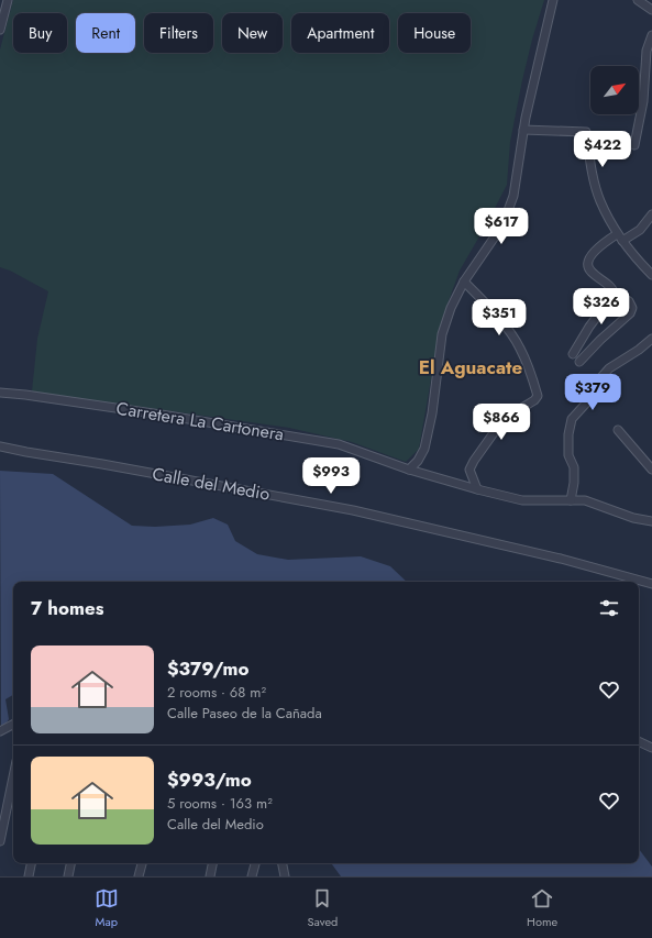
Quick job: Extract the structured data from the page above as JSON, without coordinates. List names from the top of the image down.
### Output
{
  "streets": {
    "street": ["Carretera La Cartonera", "Calle del Medio"]
  },
  "districts": ["El Aguacate"],
  "north": "top right",
  "page": {
    "chip": [
      "Buy",
      "Rent",
      "Filters",
      "New",
      "Apartment",
      "House"
    ],
    "price": [
      "$422",
      "$617",
      "$326",
      "$351",
      "$379",
      "$866",
      "$993"
    ],
    "heading": "7 homes",
    "list": [
      {
        "name": "$379/mo",
        "note": "2 rooms · 68 m² · Calle Paseo de la Cañada"
      },
      {
        "name": "$993/mo",
        "note": "5 rooms · 163 m² · Calle del Medio"
      }
    ],
    "tabs": ["Map", "Saved", "Home"]
  }
}
